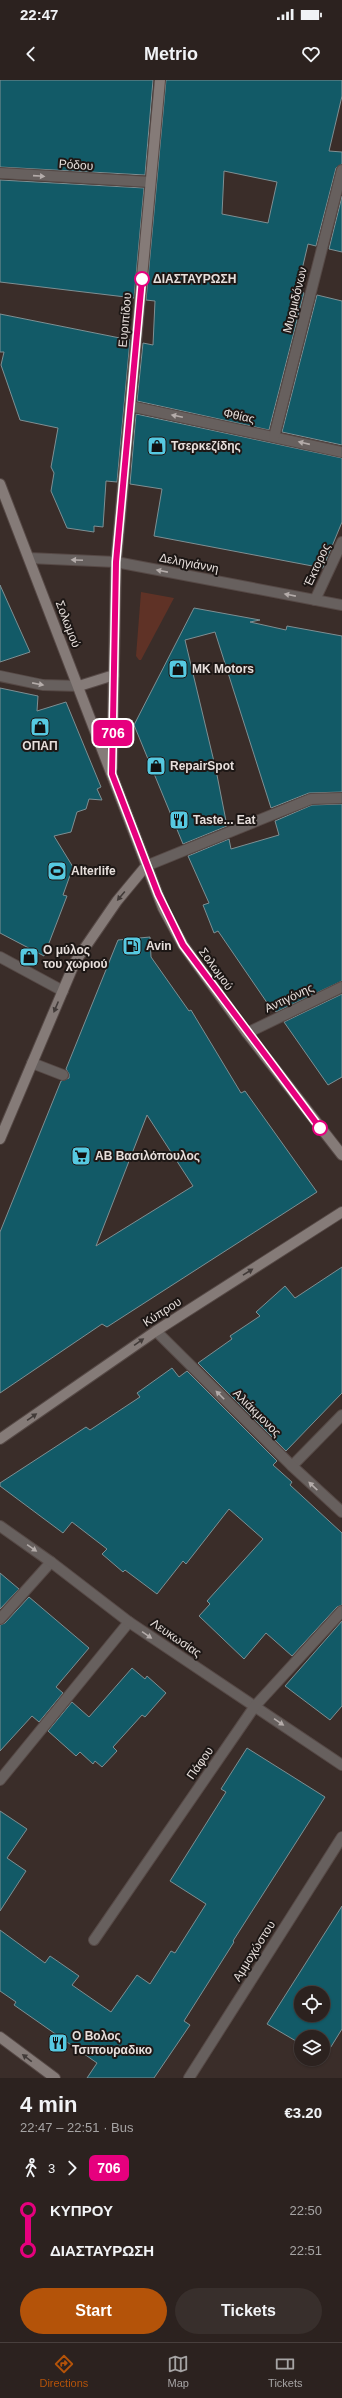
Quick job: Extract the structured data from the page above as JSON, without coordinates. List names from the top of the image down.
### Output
{
  "streets": {
    "street": [
      "Ρόδου",
      "Μυρμιδόνων",
      "Ευριπίδου",
      "Φθίας",
      "Δεληγιάννη",
      "Έκτορος",
      "Σολωμού",
      "Αντιγόνης",
      "Κύπρου",
      "Αλιάκμονος",
      "Λευκωσίας",
      "Πάφου",
      "Αμμοχώστου"
    ]
  },
  "crossings": [
    ["Ρόδου", "Ευριπίδου"],
    ["Μυρμιδόνων", "Φθίας"],
    ["Ευριπίδου", "Φθίας"],
    ["Ευριπίδου", "Δεληγιάννη"],
    ["Ευριπίδου", "Σολωμού"],
    ["Δεληγιάννη", "Έκτορος"],
    ["Δεληγιάννη", "Σολωμού"],
    ["Σολωμού", "Αντιγόνης"],
    ["Κύπρου", "Αλιάκμονος"],
    ["Λευκωσίας", "Πάφου"]
  ],
  "one_way": [
    "Ρόδου",
    "Φθίας",
    "Δεληγιάννη",
    "Κύπρου",
    "Αλιάκμονος",
    "Λευκωσίας"
  ],
  "places": {
    "other": ["ΔΙΑΣΤΑΥΡΩΣΗ"],
    "shop": [
      "Τσερκεζίδης",
      "MK Motors",
      "ΟΠΑΠ",
      "RepairSpot",
      "Ο μύλος του χωριού"
    ],
    "restaurant": ["Taste... Eat", "Ο Βολος Τσιπουραδικο"],
    "sports": ["Alterlife"],
    "fuel station": ["Avin"],
    "supermarket": ["ΑΒ Βασιλόπουλος"]
  },
  "lines": ["bus line 706"],
  "page": {
    "status": "22:47",
    "header": "Metrio",
    "on_map": "706",
    "heading": ["4 min", "22:47 – 22:51 · Bus", "€3.20"],
    "legs": ["3", "706"],
    "list": [
      {
        "name": "ΚΥΠΡΟΥ",
        "value": "22:50"
      },
      {
        "name": "ΔΙΑΣΤΑΥΡΩΣΗ",
        "value": "22:51"
      }
    ],
    "buttons": ["Start", "Tickets"],
    "tabs": ["Directions", "Map", "Tickets"]
  }
}
